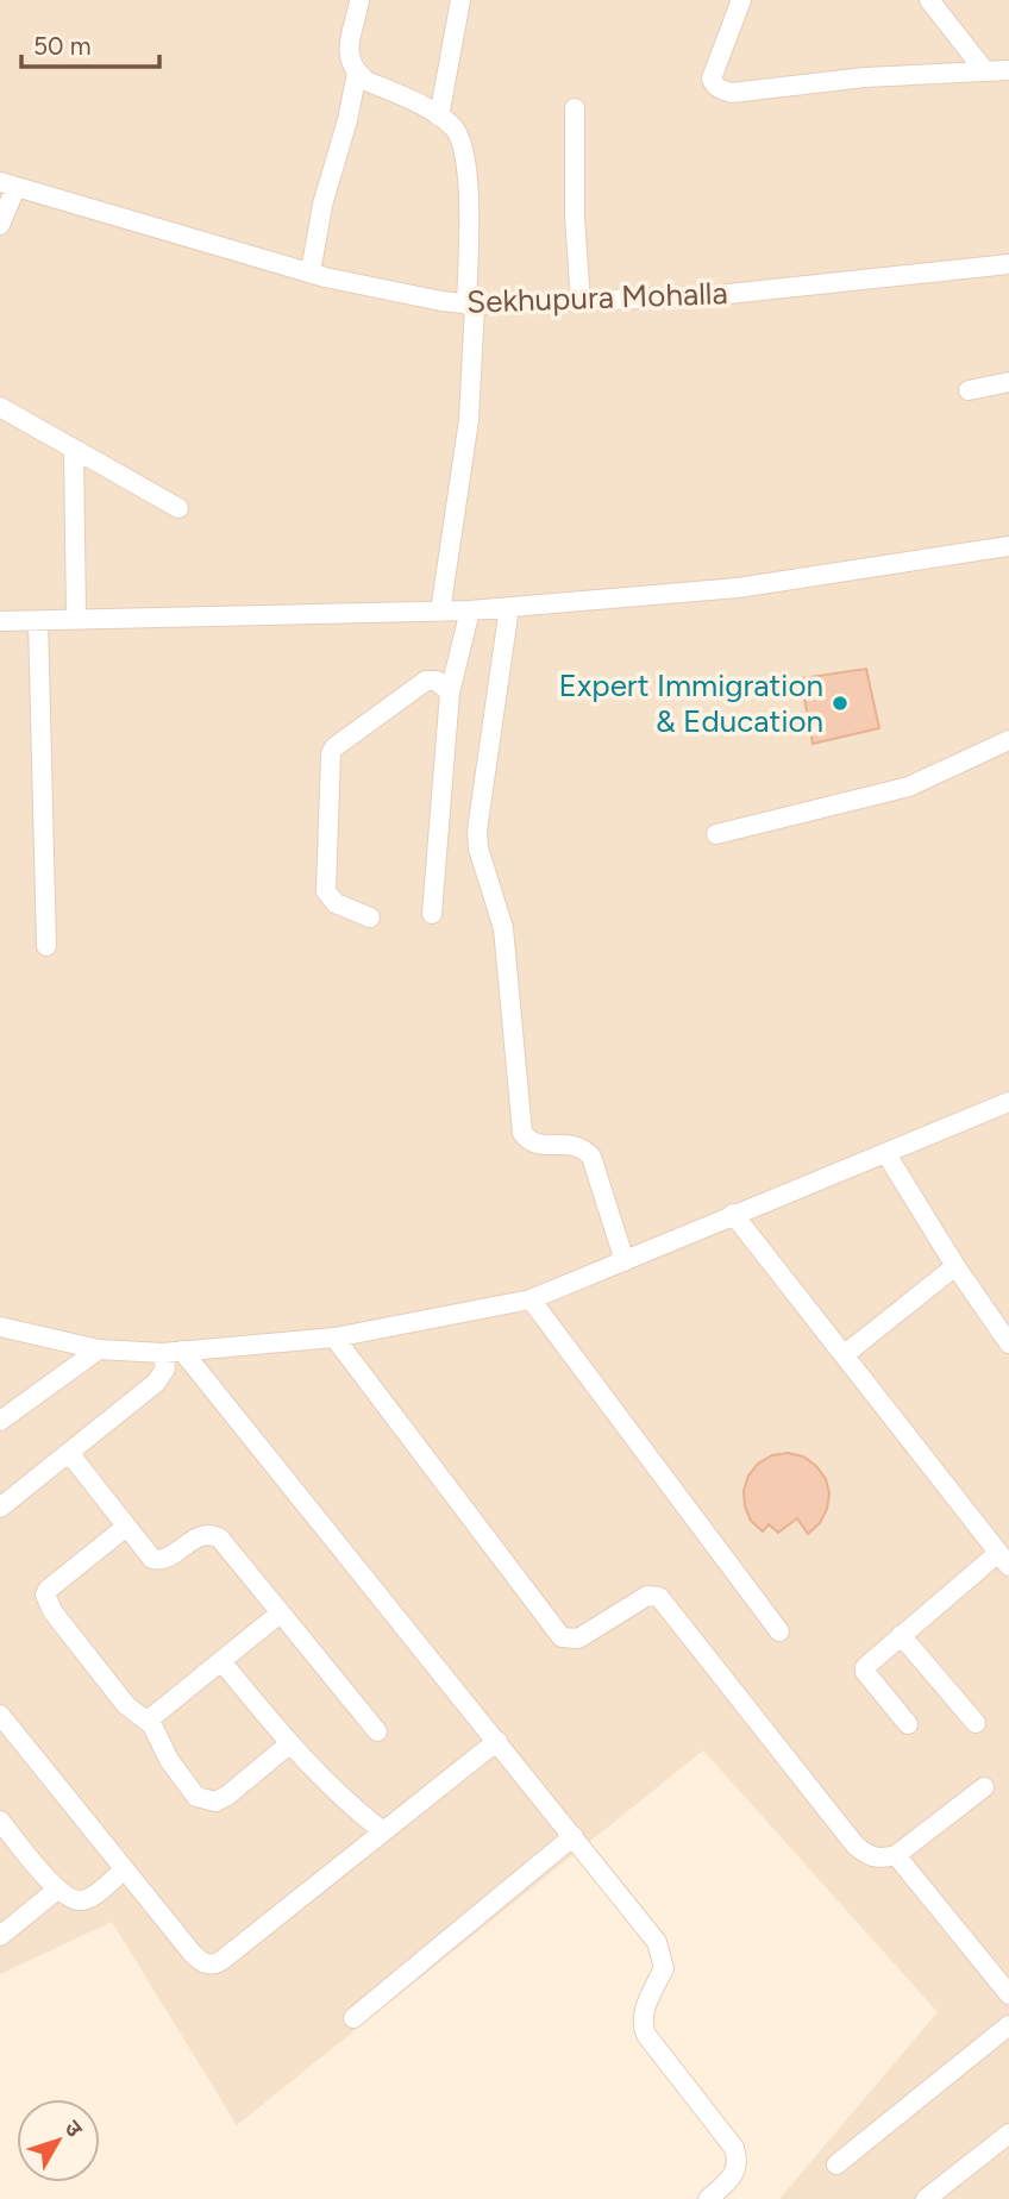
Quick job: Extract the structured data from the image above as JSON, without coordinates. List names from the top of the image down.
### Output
{
  "streets": {
    "street": ["Sekhupura Mohalla"]
  },
  "places": ["Expert Immigration & Education"],
  "scale_bar": "50 m",
  "north": "top right"
}
